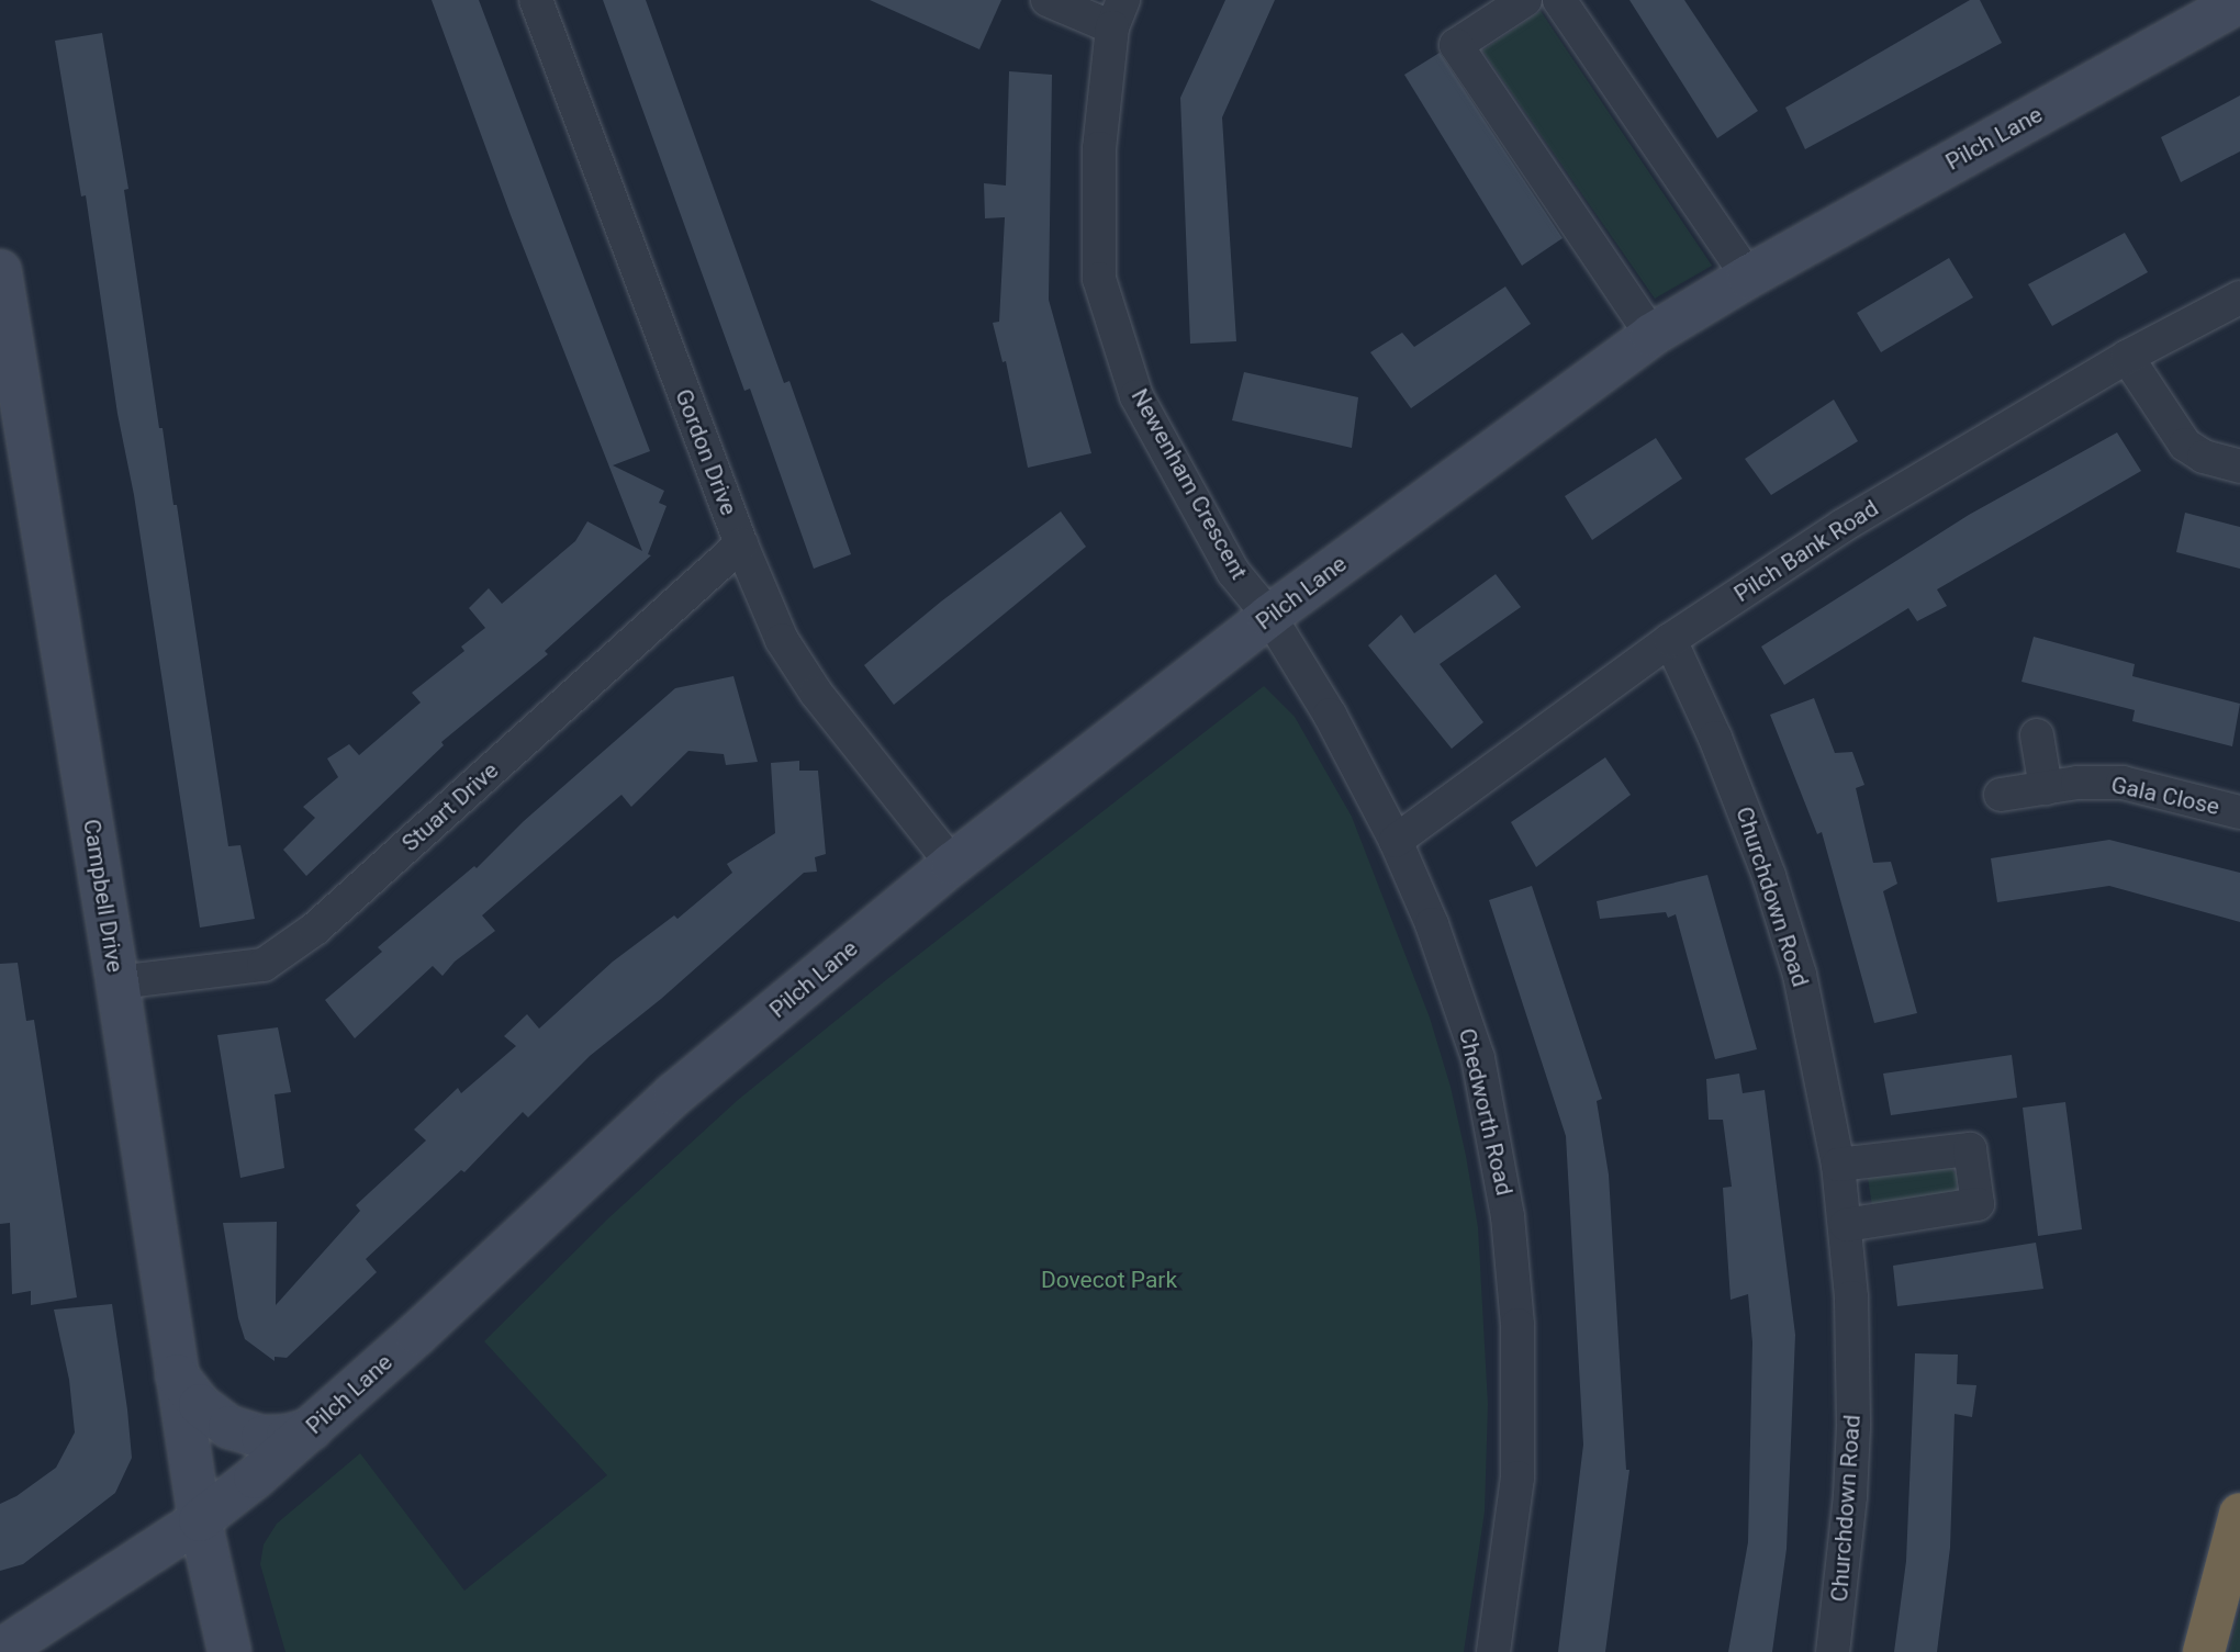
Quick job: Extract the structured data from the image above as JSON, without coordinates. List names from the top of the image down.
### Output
{
  "streets": {
    "street": [
      "Pilch Lane",
      "Gordon Drive",
      "Newenham Crescent",
      "Pilch Bank Road",
      "Gala Close",
      "Stuart Drive",
      "Campbell Drive",
      "Churchdown Road",
      "Chedworth Road"
    ]
  },
  "crossings": [
    ["Pilch Lane", "Gordon Drive"],
    ["Pilch Lane", "Newenham Crescent"],
    ["Pilch Lane", "Campbell Drive"],
    ["Pilch Lane", "Chedworth Road"],
    ["Gordon Drive", "Stuart Drive"],
    ["Newenham Crescent", "Chedworth Road"],
    ["Pilch Bank Road", "Churchdown Road"],
    ["Pilch Bank Road", "Chedworth Road"],
    ["Stuart Drive", "Campbell Drive"]
  ],
  "parks": ["Dovecot Park"]
}
